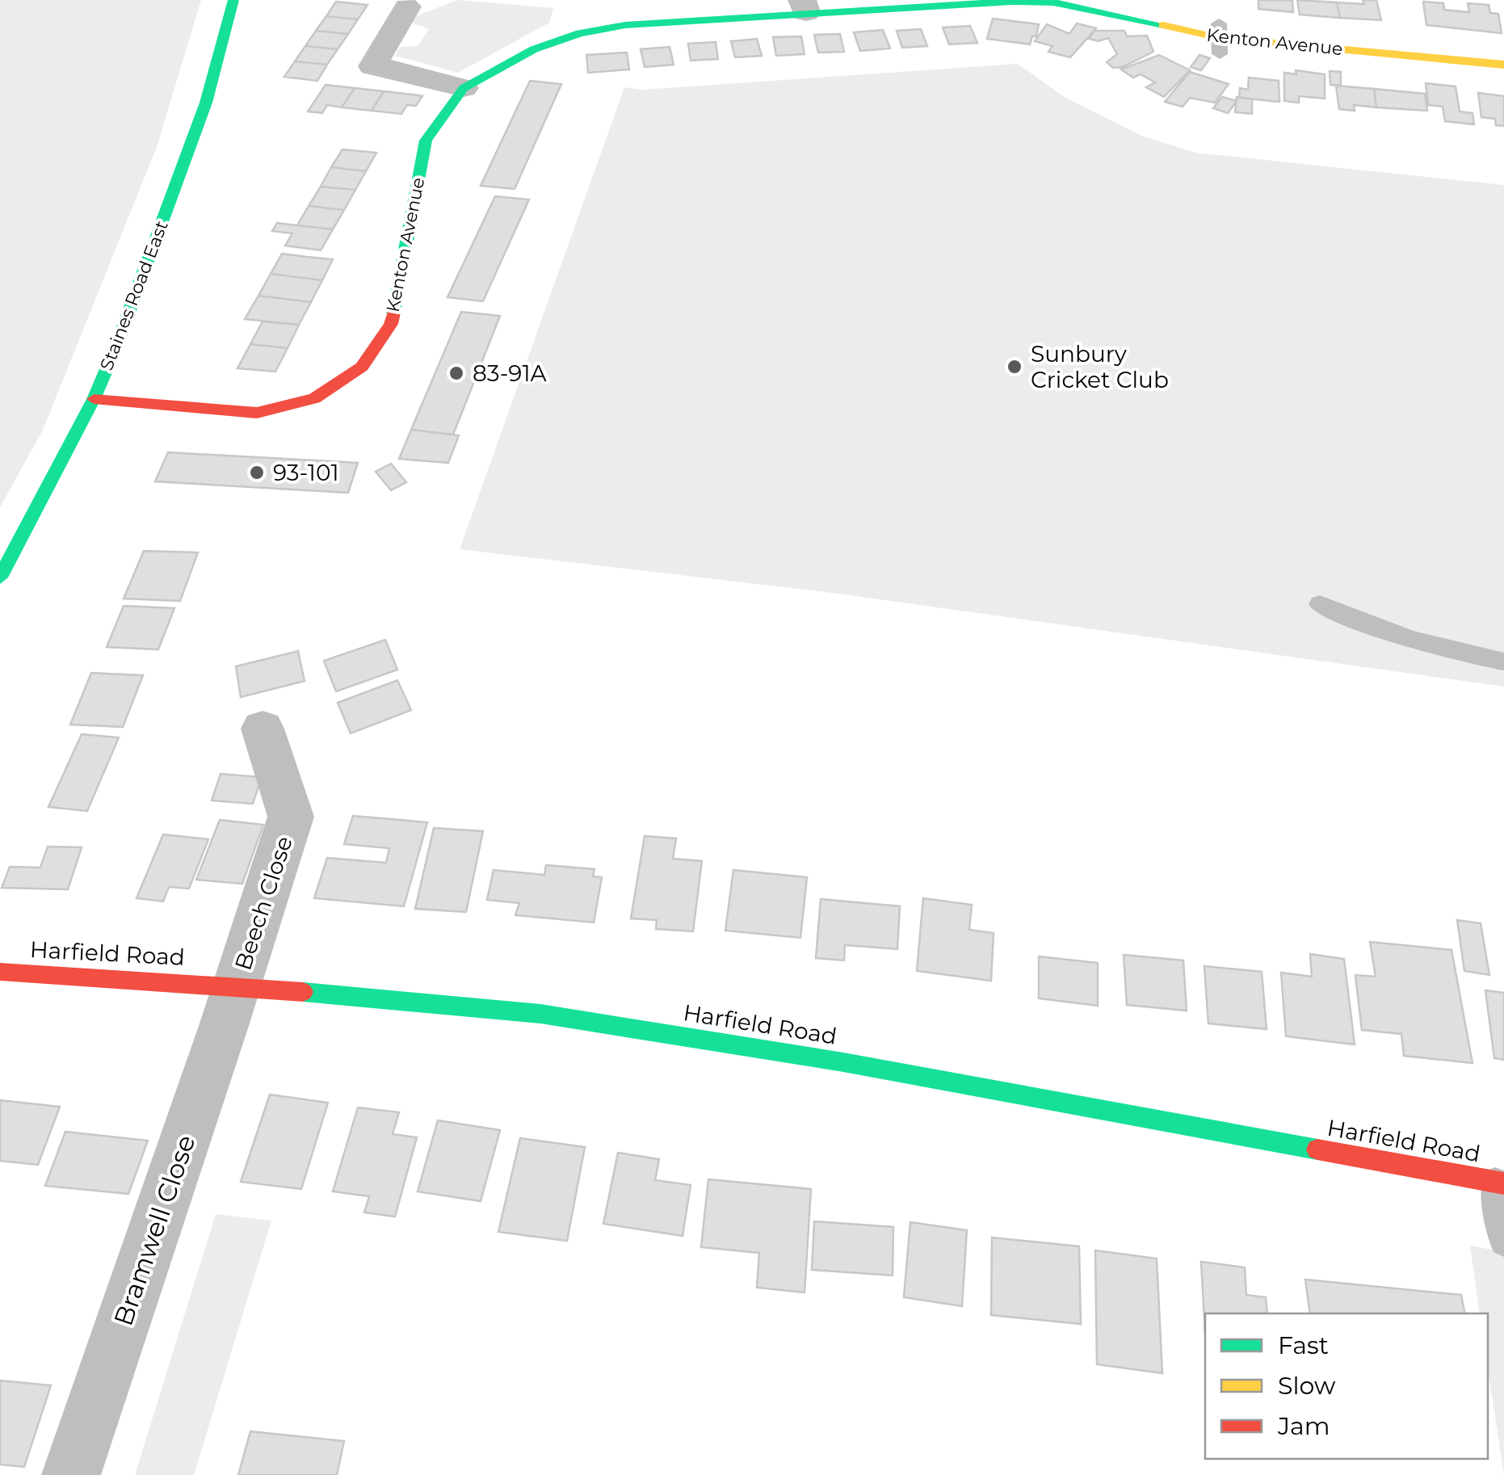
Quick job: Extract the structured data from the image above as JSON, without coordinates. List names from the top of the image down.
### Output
{
  "streets": {
    "main road": ["Kenton Avenue", "Staines Road East", "Harfield Road"],
    "street": ["Beech Close", "Bramwell Close"]
  },
  "crossings": [
    ["Kenton Avenue", "Staines Road East"],
    ["Beech Close", "Harfield Road"],
    ["Beech Close", "Bramwell Close"],
    ["Harfield Road", "Bramwell Close"]
  ],
  "places": ["Sunbury Cricket Club", "83-91A", "93-101"],
  "legend": ["Fast", "Slow", "Jam"]
}
